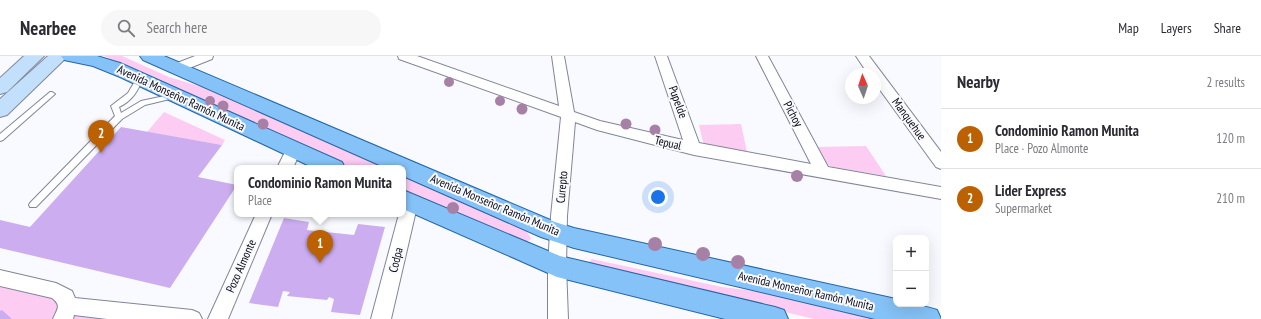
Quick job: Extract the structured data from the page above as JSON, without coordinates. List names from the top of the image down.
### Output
{
  "streets": {
    "main road": ["Avenida Monseñor Ramón Munita"],
    "street": [
      "Pupelde",
      "Pichoy",
      "Manquehue",
      "Tepual",
      "Curepto",
      "Codpa",
      "Pozo Almonte"
    ]
  },
  "crossings": [
    ["Avenida Monseñor Ramón Munita", "Curepto"],
    ["Pupelde", "Tepual"],
    ["Pichoy", "Tepual"],
    ["Tepual", "Curepto"]
  ],
  "north": "top",
  "page": {
    "header": "Nearbee",
    "search": "Search here",
    "nav": ["Map", "Layers", "Share"],
    "heading": ["Nearby", "2 results"],
    "list": [
      {
        "mark": "1",
        "name": "Condominio Ramon Munita",
        "note": "Place · Pozo Almonte",
        "value": "120 m"
      },
      {
        "mark": "2",
        "name": "Lider Express",
        "note": "Supermarket",
        "value": "210 m"
      }
    ],
    "pins": ["2", "1"],
    "popup": ["Condominio Ramon Munita", "Place"],
    "map_buttons": ["+", "−"]
  }
}
